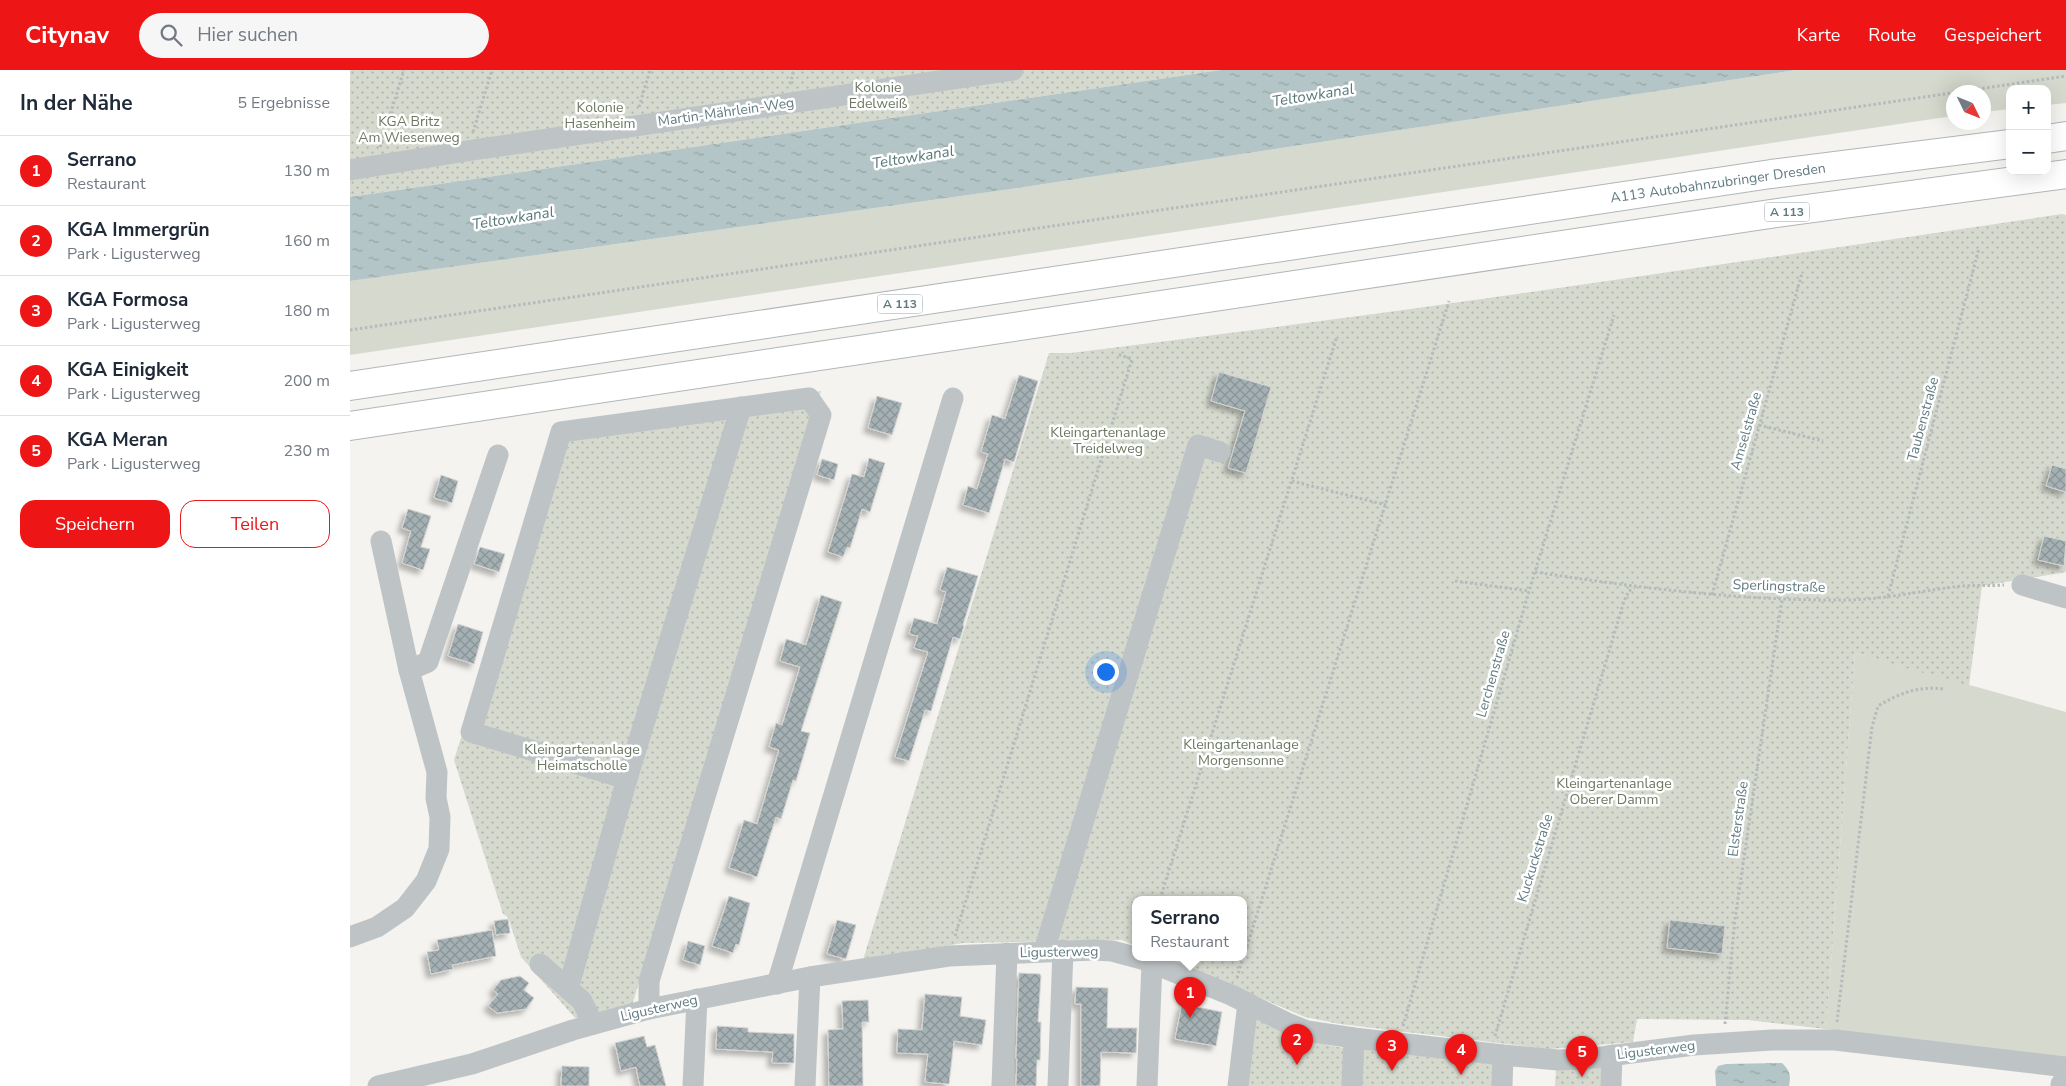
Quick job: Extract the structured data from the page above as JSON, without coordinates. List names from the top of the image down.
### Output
{
  "streets": {
    "highway": ["A113 Autobahnzubringer Dresden", "A 113"],
    "street": ["Martin-Mährlein-Weg", "Ligusterweg"],
    "path": [
      "Taubenstraße",
      "Amselstraße",
      "Sperlingstraße",
      "Lerchenstraße",
      "Elsterstraße",
      "Kuckuckstraße"
    ]
  },
  "crossings": [
    ["Taubenstraße", "Sperlingstraße"],
    ["Amselstraße", "Sperlingstraße"],
    ["Sperlingstraße", "Lerchenstraße"],
    ["Sperlingstraße", "Elsterstraße"],
    ["Sperlingstraße", "Kuckuckstraße"],
    ["Lerchenstraße", "Ligusterweg"],
    ["Elsterstraße", "Ligusterweg"],
    ["Kuckuckstraße", "Ligusterweg"]
  ],
  "water": ["Teltowkanal"],
  "parks": [
    "Kolonie Edelweiß",
    "Kolonie Hasenheim",
    "KGA Britz Am Wiesenweg",
    "Kleingartenanlage Treidelweg",
    "Kleingartenanlage Morgensonne",
    "Kleingartenanlage Heimatscholle",
    "Kleingartenanlage Oberer Damm"
  ],
  "north": "bottom right",
  "page": {
    "header": "Citynav",
    "search": "Hier suchen",
    "nav": ["Karte", "Route", "Gespeichert"],
    "heading": ["In der Nähe", "5 Ergebnisse"],
    "map_buttons": ["+", "−"],
    "list": [
      {
        "mark": "1",
        "name": "Serrano",
        "note": "Restaurant",
        "value": "130 m"
      },
      {
        "mark": "2",
        "name": "KGA Immergrün",
        "note": "Park · Ligusterweg",
        "value": "160 m"
      },
      {
        "mark": "3",
        "name": "KGA Formosa",
        "note": "Park · Ligusterweg",
        "value": "180 m"
      },
      {
        "mark": "4",
        "name": "KGA Einigkeit",
        "note": "Park · Ligusterweg",
        "value": "200 m"
      },
      {
        "mark": "5",
        "name": "KGA Meran",
        "note": "Park · Ligusterweg",
        "value": "230 m"
      }
    ],
    "buttons": ["Speichern", "Teilen"],
    "popup": ["Serrano", "Restaurant"],
    "pins": [
      "1",
      "2",
      "3",
      "4",
      "5"
    ]
  }
}
